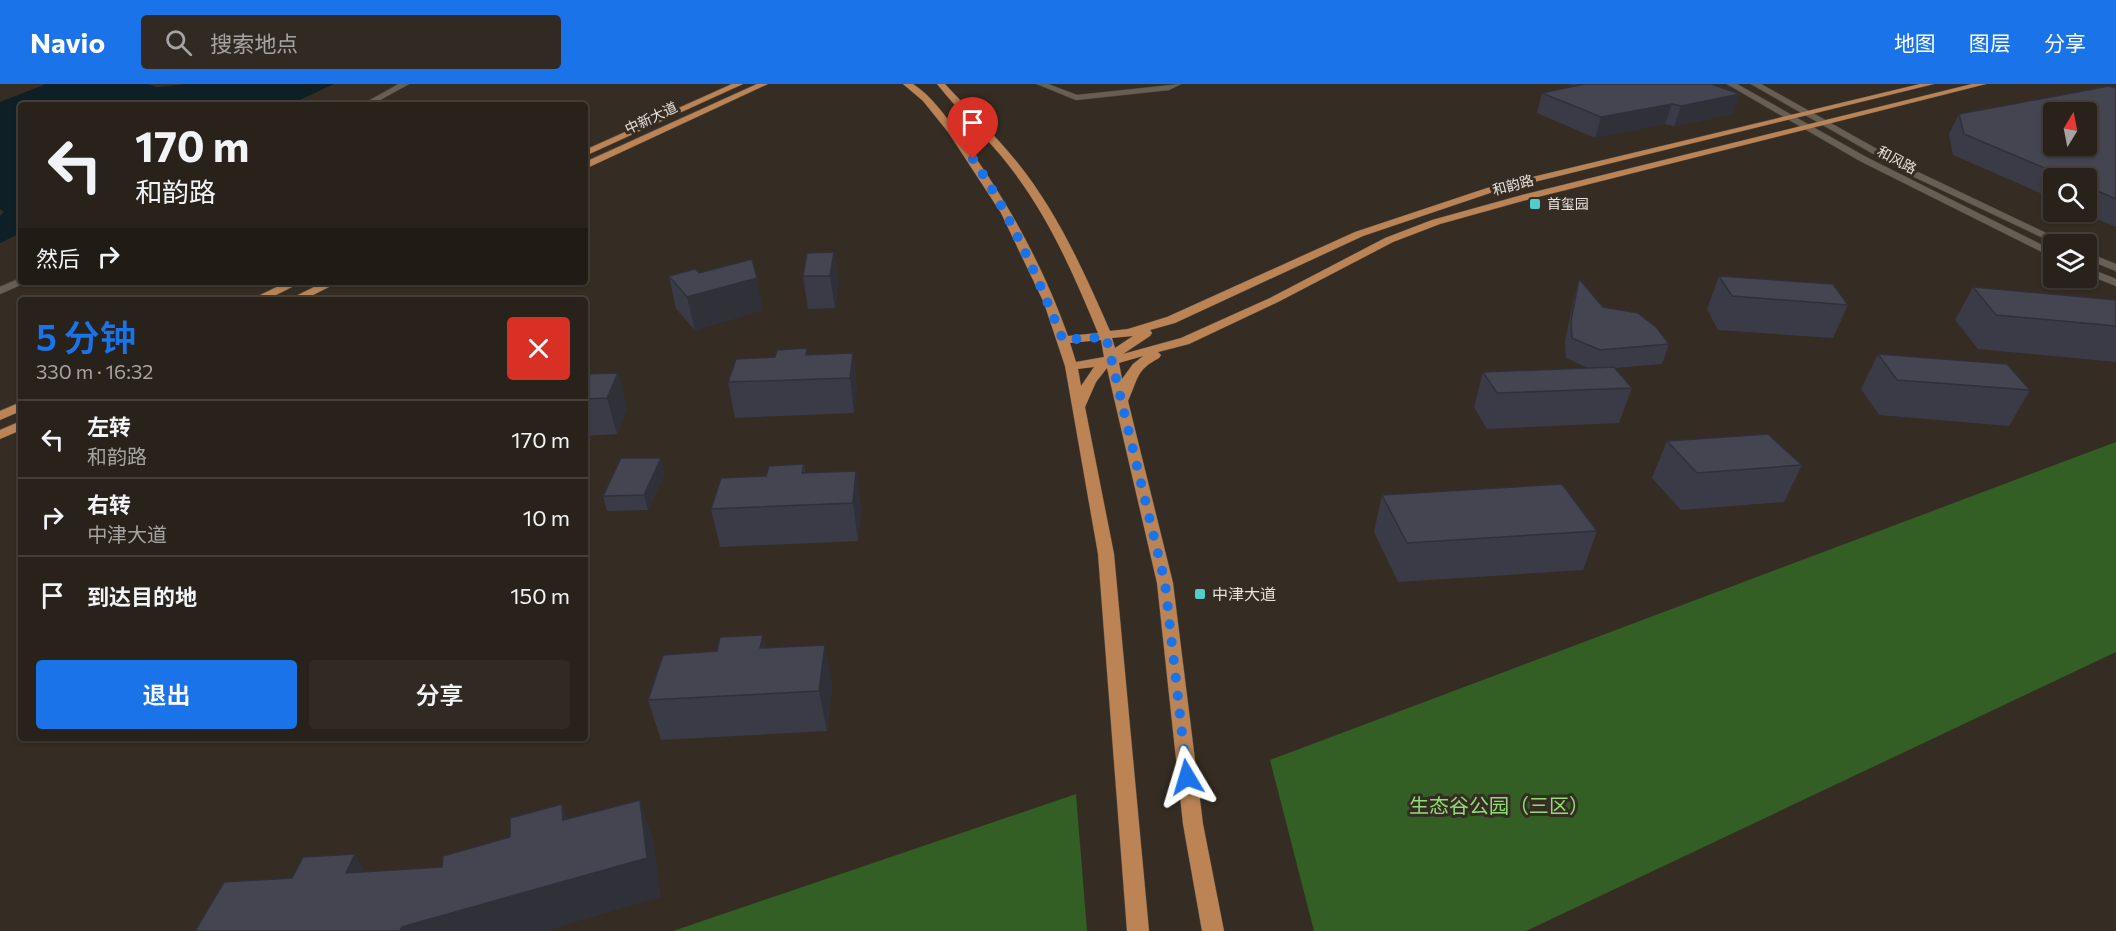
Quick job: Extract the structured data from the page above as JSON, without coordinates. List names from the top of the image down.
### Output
{
  "streets": {
    "main road": ["中新大道", "和韵路"],
    "street": ["和风路"]
  },
  "crossings": [
    ["和风路", "和韵路"]
  ],
  "parks": ["生态谷公园（三区）"],
  "places": {
    "transit": ["首玺园", "中津大道"]
  },
  "north": "top",
  "page": {
    "header": "Navio",
    "search": "搜索地点",
    "nav": ["地图", "图层", "分享"],
    "turn": ["170 m", "和韵路"],
    "then": "然后",
    "heading": ["5 分钟", "330 m · 16:32"],
    "list": [
      {
        "name": "左转",
        "note": "和韵路",
        "value": "170 m"
      },
      {
        "name": "右转",
        "note": "中津大道",
        "value": "10 m"
      },
      {
        "name": "到达目的地",
        "value": "150 m"
      }
    ],
    "buttons": ["退出", "分享"]
  }
}
